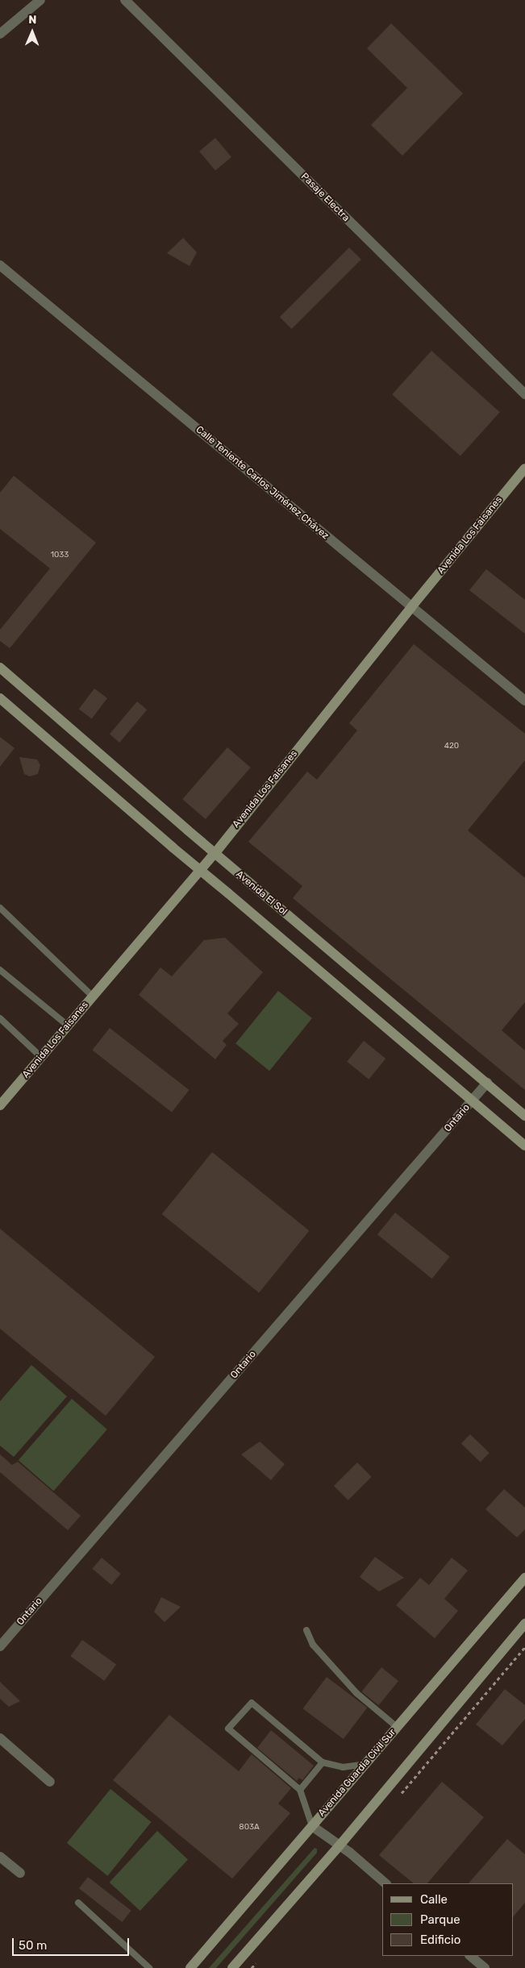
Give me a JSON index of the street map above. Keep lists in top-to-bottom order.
{
  "streets": {
    "main road": ["Avenida Los Faisanes", "Avenida El Sol", "Avenida Guardia Civil Sur"],
    "street": ["Pasaje Electra", "Calle Teniente Carlos Jiménez Chávez", "Ontario"]
  },
  "crossings": [
    ["Calle Teniente Carlos Jiménez Chávez", "Avenida Los Faisanes"],
    ["Avenida Los Faisanes", "Avenida El Sol"],
    ["Avenida El Sol", "Ontario"]
  ],
  "house_numbers": ["1033", "420", "803A"],
  "legend": ["Calle", "Parque", "Edificio"],
  "scale_bar": "50 m",
  "north": "top"
}
